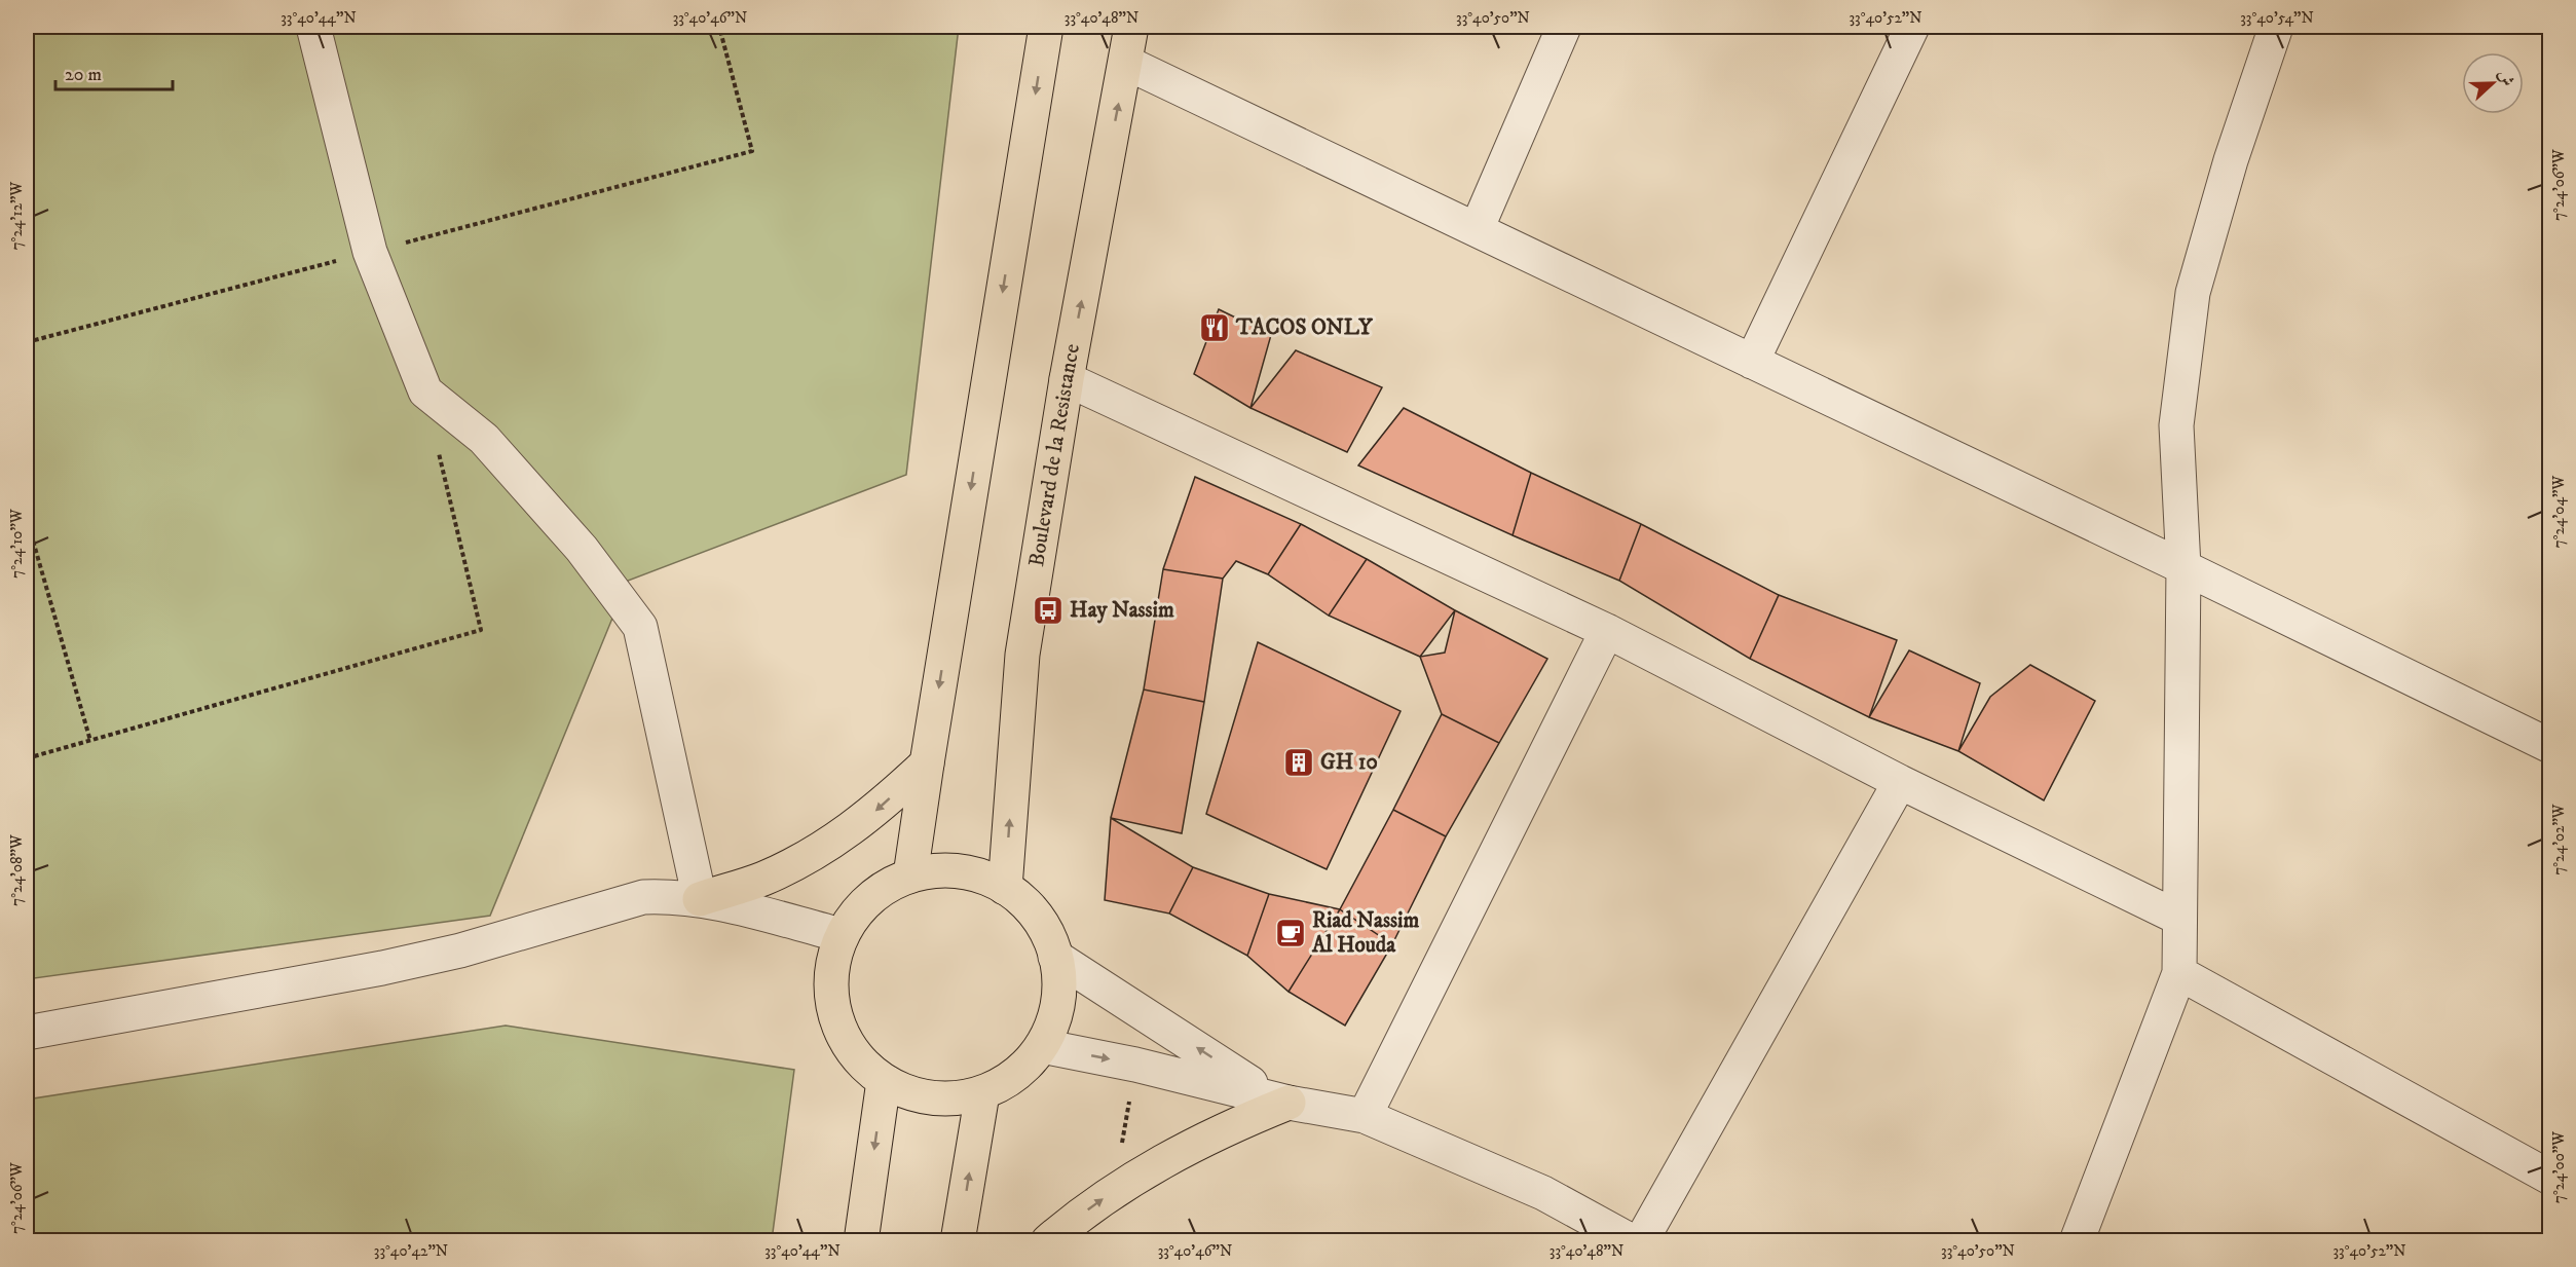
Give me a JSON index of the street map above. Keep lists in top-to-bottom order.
{
  "streets": {
    "main road": ["Boulevard de la Resistance"]
  },
  "places": {
    "restaurant": ["TACOS ONLY"],
    "bus stop": ["Hay Nassim"],
    "building": ["GH 10"],
    "cafe": ["Riad Nassim Al Houda"]
  },
  "scale_bar": "20 m",
  "north": "right",
  "coordinates": [
    "33°40'44\"N",
    "33°40'46\"N",
    "33°40'48\"N",
    "33°40'50\"N",
    "33°40'52\"N",
    "33°40'54\"N",
    "7°24'06\"W",
    "7°24'12\"W",
    "7°24'04\"W",
    "7°24'10\"W",
    "7°24'02\"W",
    "7°24'08\"W",
    "7°24'00\"W",
    "33°40'42\"N"
  ]
}
